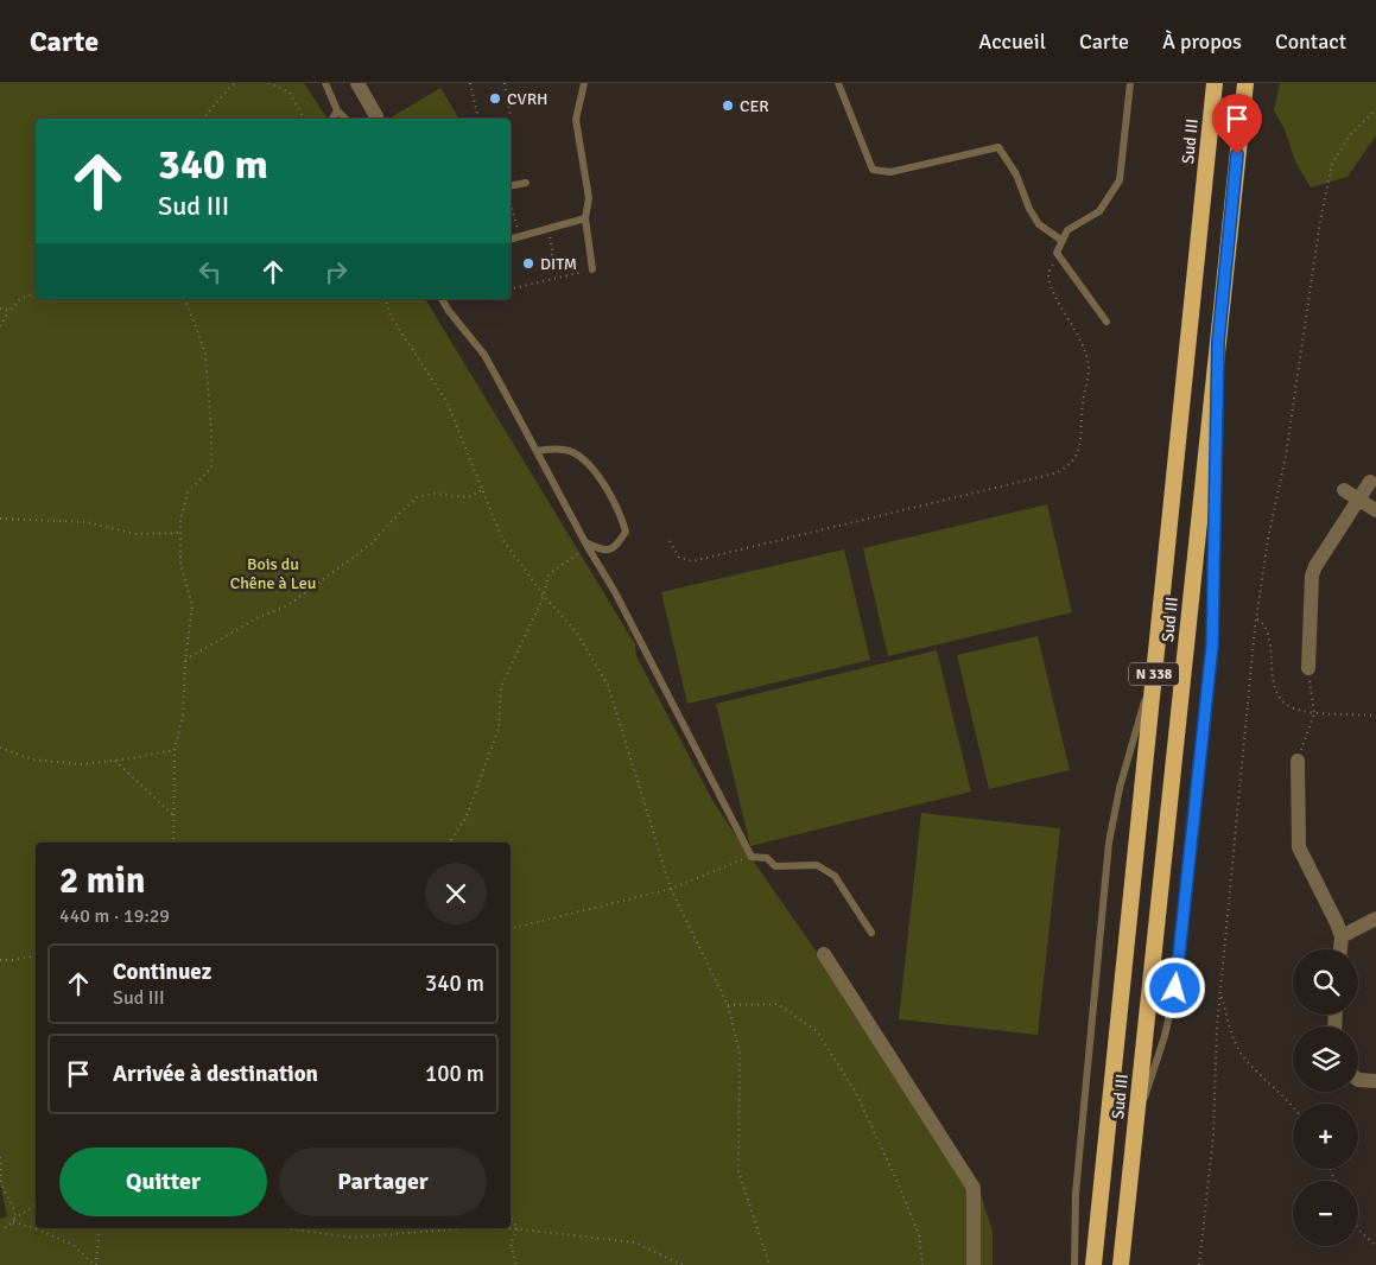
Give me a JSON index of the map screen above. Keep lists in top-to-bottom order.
{
  "streets": {
    "highway": ["Sud III", "N 338"]
  },
  "parks": ["Bois du Chêne à Leu"],
  "places": ["CVRH", "CER", "DITM"],
  "page": {
    "header": "Carte",
    "nav": [
      "Accueil",
      "Carte",
      "À propos",
      "Contact"
    ],
    "turn": ["340 m", "Sud III"],
    "heading": ["2 min", "440 m · 19:29"],
    "list": [
      {
        "name": "Continuez",
        "note": "Sud III",
        "value": "340 m"
      },
      {
        "name": "Arrivée à destination",
        "value": "100 m"
      }
    ],
    "map_buttons": ["+", "−"],
    "buttons": ["Quitter", "Partager"]
  }
}
